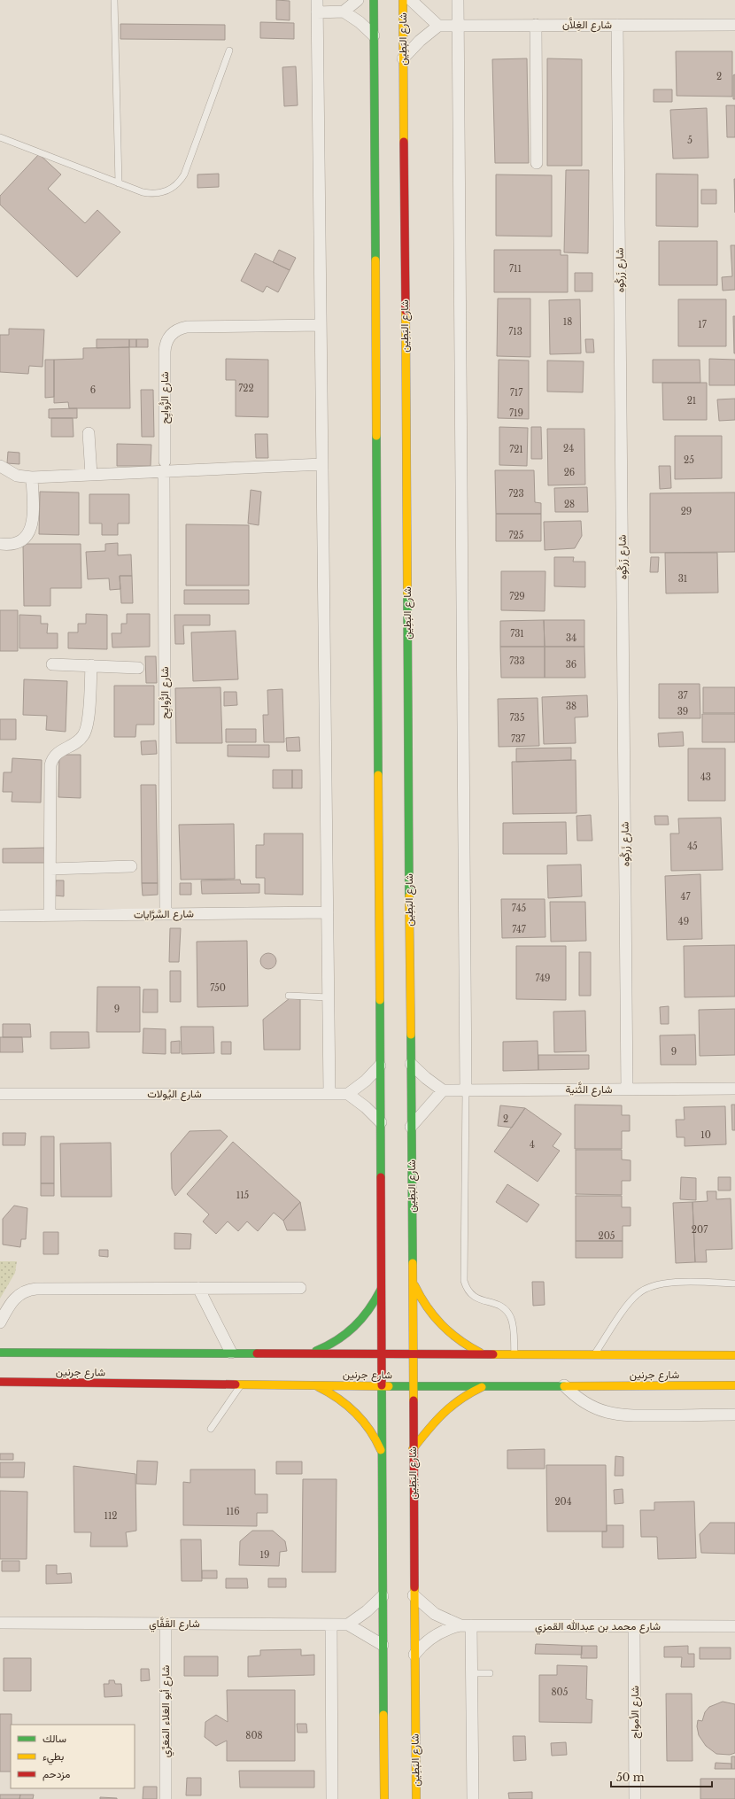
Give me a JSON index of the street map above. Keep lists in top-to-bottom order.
{
  "streets": {
    "main road": ["شارع البَطِين", "شارع جرنين"],
    "street": [
      "شارع الغِلاَّن",
      "شارع زَركُوه",
      "شارع الرُّوايِح",
      "شارع السَّرَّايات",
      "شارع الثَّنية",
      "شارع اليُولات",
      "شارع القَفَّاي",
      "شارع محمد بن عبدالله القمزي",
      "شارع أبو العَلاء المَعَرِّي",
      "شارع الأمواج"
    ]
  },
  "crossings": [
    ["شارع الغِلاَّن", "شارع زَركُوه"],
    ["شارع البَطِين", "شارع جرنين"],
    ["شارع البَطِين", "شارع محمد بن عبدالله القمزي"],
    ["شارع زَركُوه", "شارع الثَّنية"],
    ["شارع الرُّوايِح", "شارع السَّرَّايات"],
    ["شارع القَفَّاي", "شارع أبو العَلاء المَعَرِّي"],
    ["شارع محمد بن عبدالله القمزي", "شارع الأمواج"]
  ],
  "house_numbers": [
    "2",
    "5",
    "711",
    "18",
    "17",
    "713",
    "722",
    "6",
    "717",
    "21",
    "719",
    "24",
    "721",
    "25",
    "26",
    "723",
    "28",
    "29",
    "725",
    "31",
    "729",
    "731",
    "34",
    "733",
    "36",
    "37",
    "38",
    "39",
    "735",
    "737",
    "43",
    "45",
    "47",
    "745",
    "49",
    "747",
    "749",
    "750",
    "9",
    "9",
    "2",
    "10",
    "4",
    "115",
    "207",
    "205",
    "204",
    "116",
    "112",
    "19",
    "805",
    "808"
  ],
  "legend": ["سالك", "بطيء", "مزدحم"],
  "scale_bar": "50 m"
}
